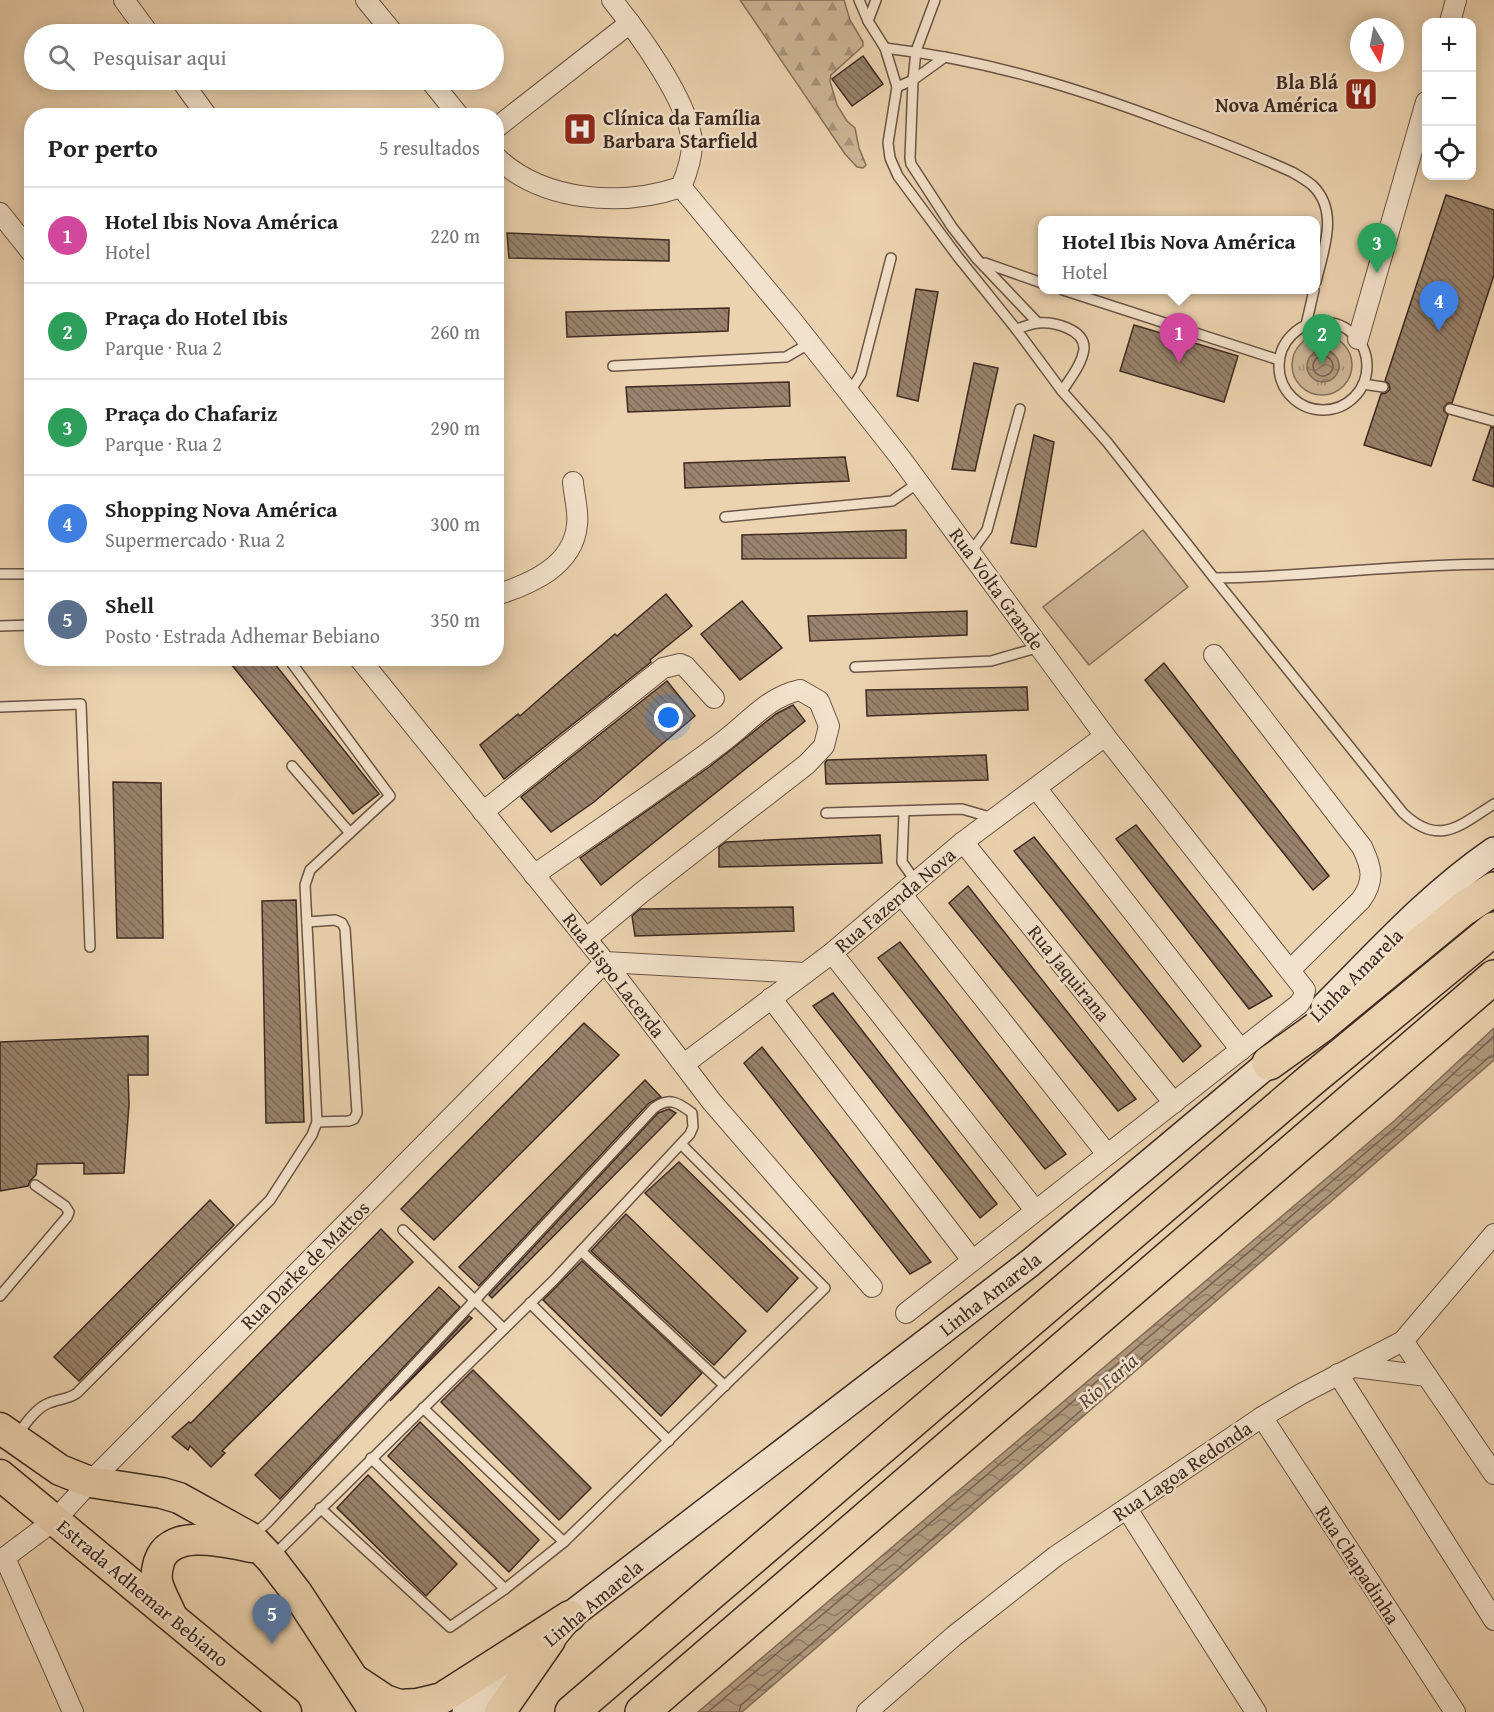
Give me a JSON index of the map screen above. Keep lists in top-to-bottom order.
{
  "streets": {
    "main road": ["Linha Amarela", "Estrada Adhemar Bebiano"],
    "street": [
      "Rua Volta Grande",
      "Rua Fazenda Nova",
      "Rua Jaquirana",
      "Rua Bispo Lacerda",
      "Rua Darke de Mattos",
      "Rua Lagoa Redonda",
      "Rua Chapadinha"
    ]
  },
  "crossings": [
    ["Rua Volta Grande", "Rua Fazenda Nova"],
    ["Rua Volta Grande", "Linha Amarela"],
    ["Rua Fazenda Nova", "Rua Jaquirana"],
    ["Rua Fazenda Nova", "Rua Bispo Lacerda"],
    ["Rua Bispo Lacerda", "Rua Darke de Mattos"],
    ["Rua Darke de Mattos", "Estrada Adhemar Bebiano"],
    ["Rua Lagoa Redonda", "Rua Chapadinha"]
  ],
  "water": ["Rio Faria"],
  "places": {
    "restaurant": ["Bla Blá Nova América"],
    "hospital": ["Clínica da Família Barbara Starfield"]
  },
  "north": "bottom",
  "page": {
    "map_buttons": ["+", "−"],
    "search": "Pesquisar aqui",
    "heading": ["Por perto", "5 resultados"],
    "list": [
      {
        "mark": "1",
        "name": "Hotel Ibis Nova América",
        "note": "Hotel",
        "value": "220 m"
      },
      {
        "mark": "2",
        "name": "Praça do Hotel Ibis",
        "note": "Parque · Rua 2",
        "value": "260 m"
      },
      {
        "mark": "3",
        "name": "Praça do Chafariz",
        "note": "Parque · Rua 2",
        "value": "290 m"
      },
      {
        "mark": "4",
        "name": "Shopping Nova América",
        "note": "Supermercado · Rua 2",
        "value": "300 m"
      },
      {
        "mark": "5",
        "name": "Shell",
        "note": "Posto · Estrada Adhemar Bebiano",
        "value": "350 m"
      }
    ],
    "popup": ["Hotel Ibis Nova América", "Hotel"],
    "pins": [
      "3",
      "4",
      "1",
      "2",
      "5"
    ]
  }
}
